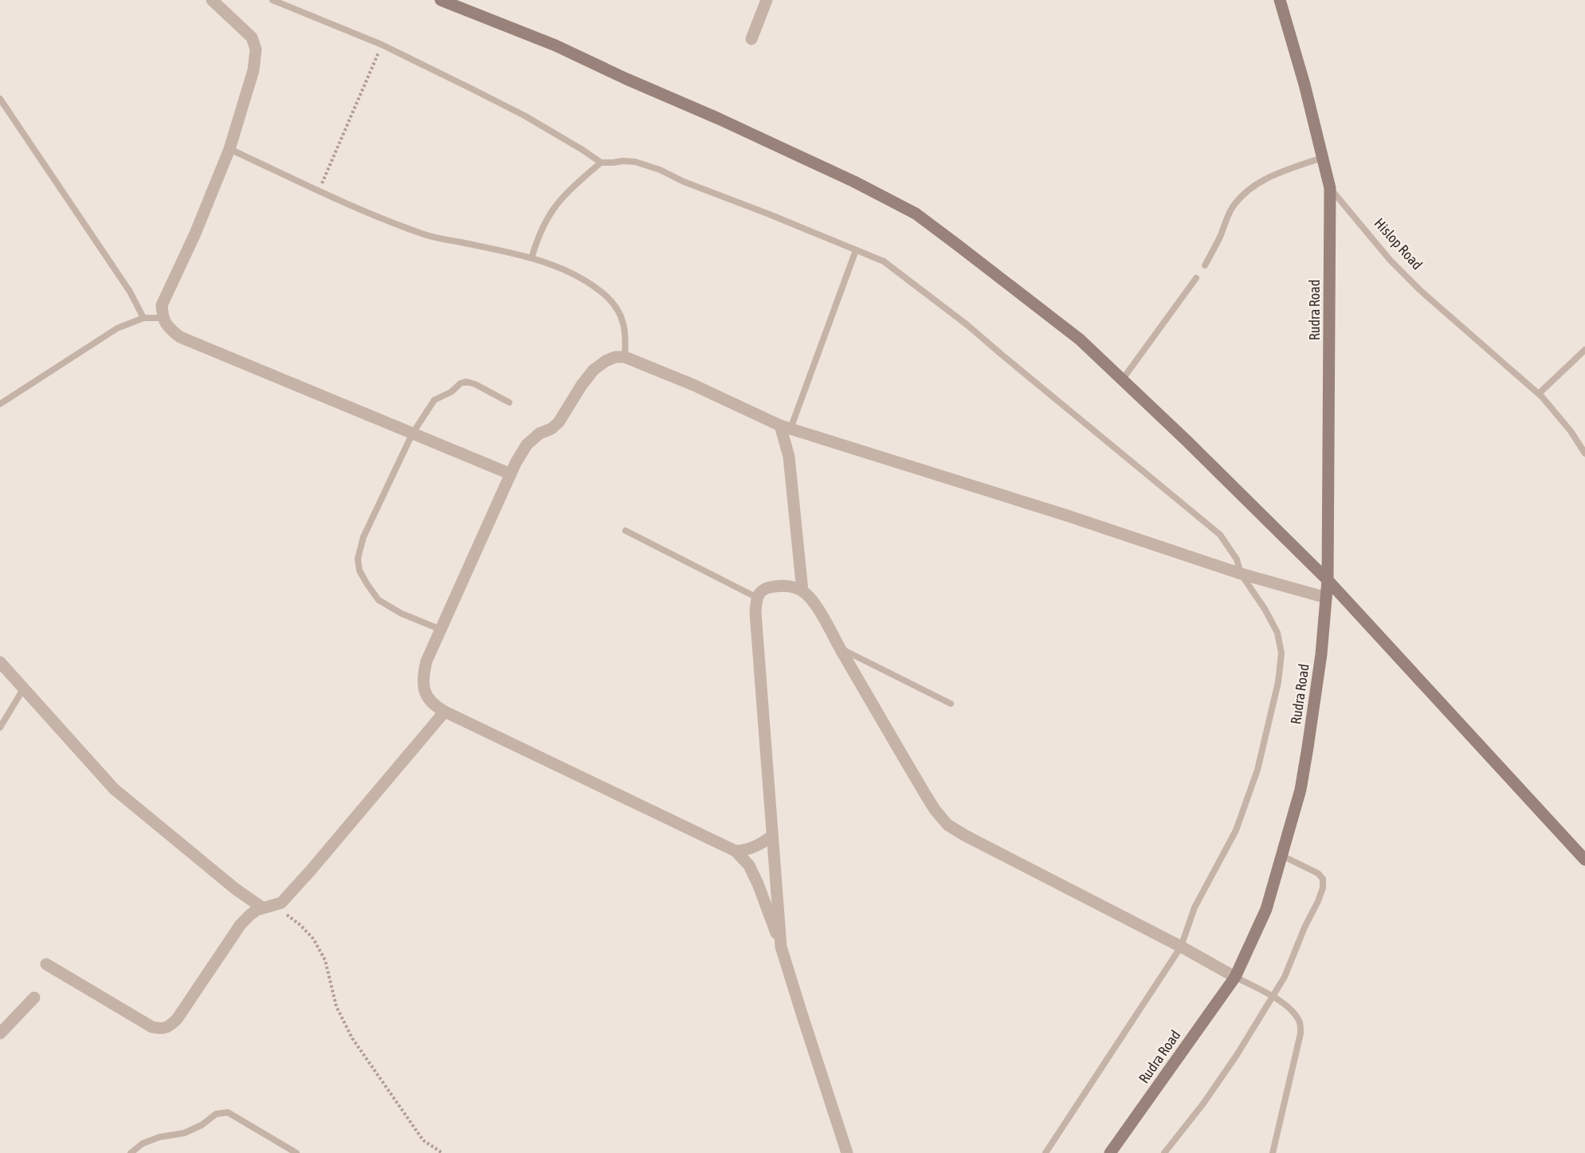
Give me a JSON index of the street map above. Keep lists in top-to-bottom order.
{
  "streets": {
    "street": ["Hislop Road", "Rudra Road"]
  },
  "crossings": [
    ["Hislop Road", "Rudra Road"]
  ]
}
